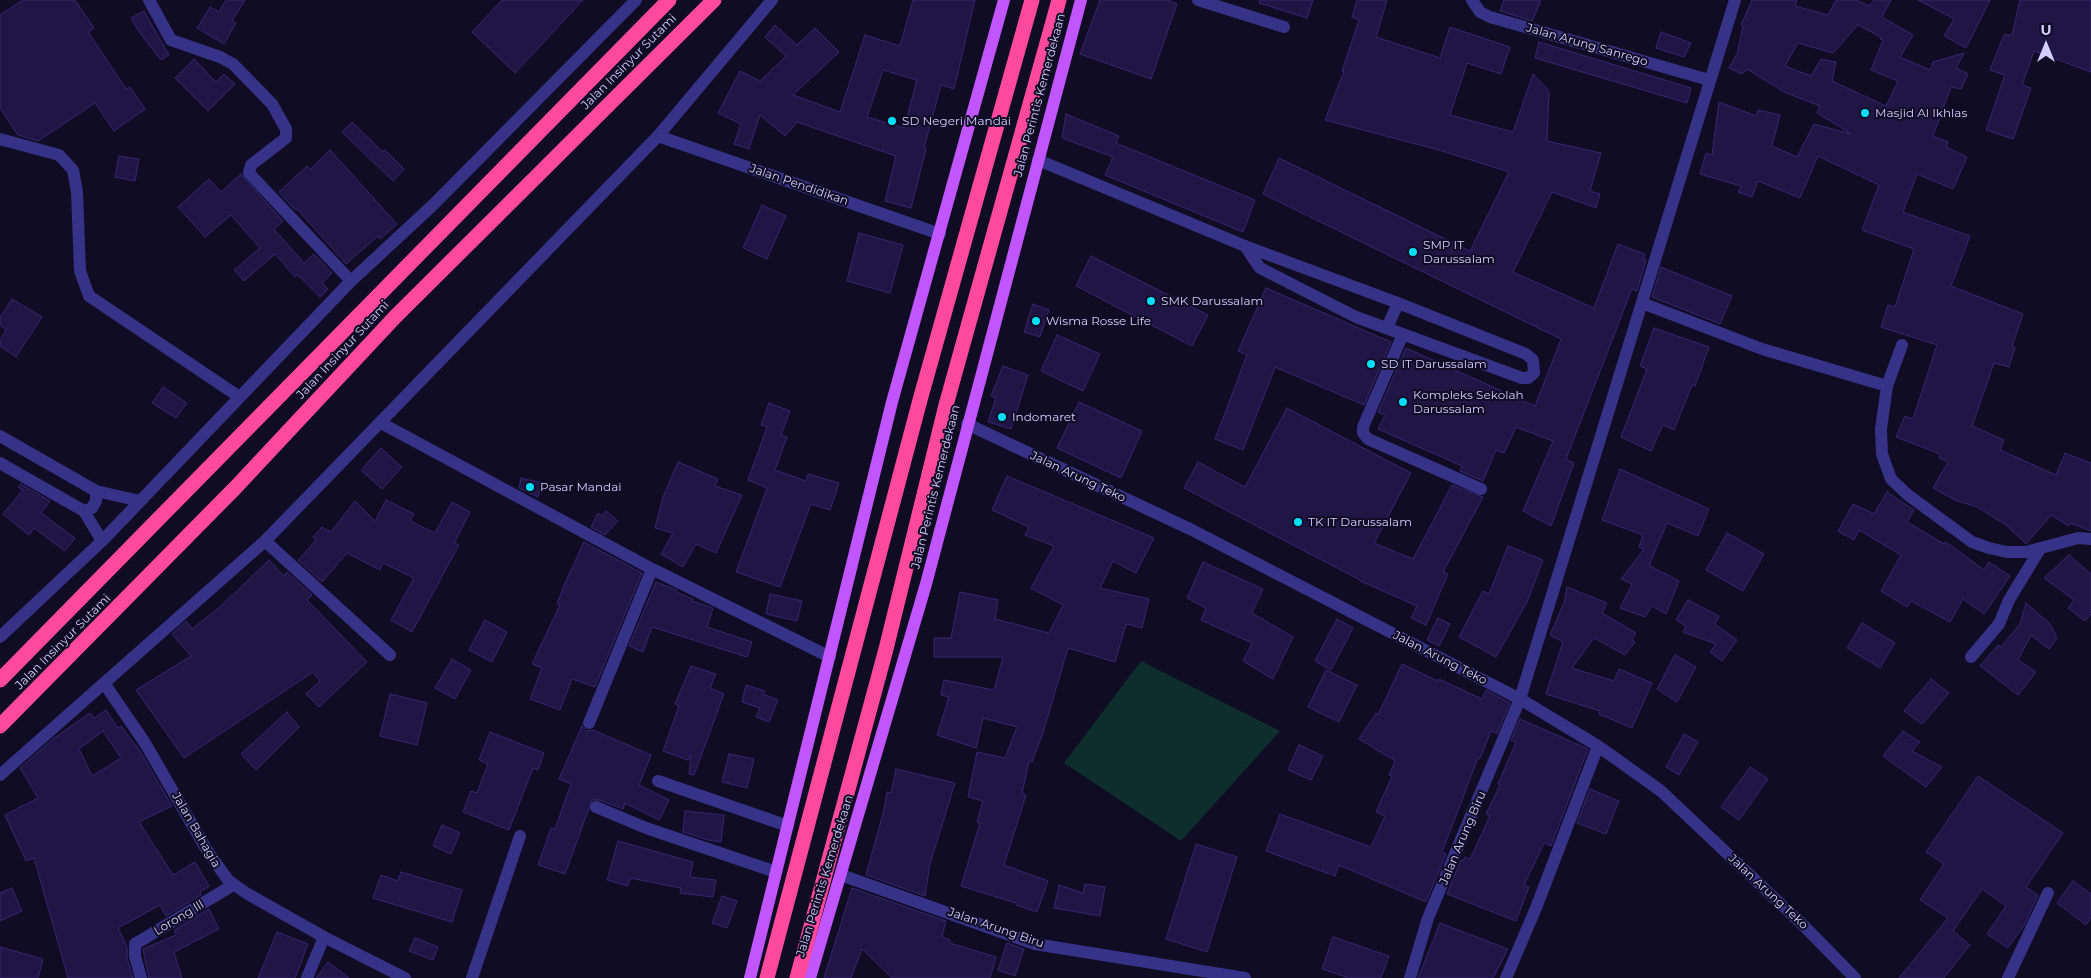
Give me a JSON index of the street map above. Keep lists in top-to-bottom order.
{
  "streets": {
    "highway": ["Jalan Insinyur Sutami", "Jalan Perintis Kemerdekaan"],
    "street": [
      "Jalan Arung Sanrego",
      "Jalan Pendidikan",
      "Jalan Arung Teko",
      "Jalan Bahagia",
      "Jalan Arung Biru",
      "Lorong lll"
    ]
  },
  "crossings": [
    ["Jalan Arung Sanrego", "Jalan Arung Biru"],
    ["Jalan Perintis Kemerdekaan", "Jalan Arung Teko"],
    ["Jalan Perintis Kemerdekaan", "Jalan Arung Biru"],
    ["Jalan Arung Teko", "Jalan Arung Biru"],
    ["Jalan Bahagia", "Lorong lll"]
  ],
  "places": [
    "Masjid Al Ikhlas",
    "SD Negeri Mandai",
    "SMP IT Darussalam",
    "SMK Darussalam",
    "Wisma Rosse Life",
    "SD IT Darussalam",
    "Kompleks Sekolah Darussalam",
    "Indomaret",
    "Pasar Mandai",
    "TK IT Darussalam"
  ],
  "north": "top"
}
